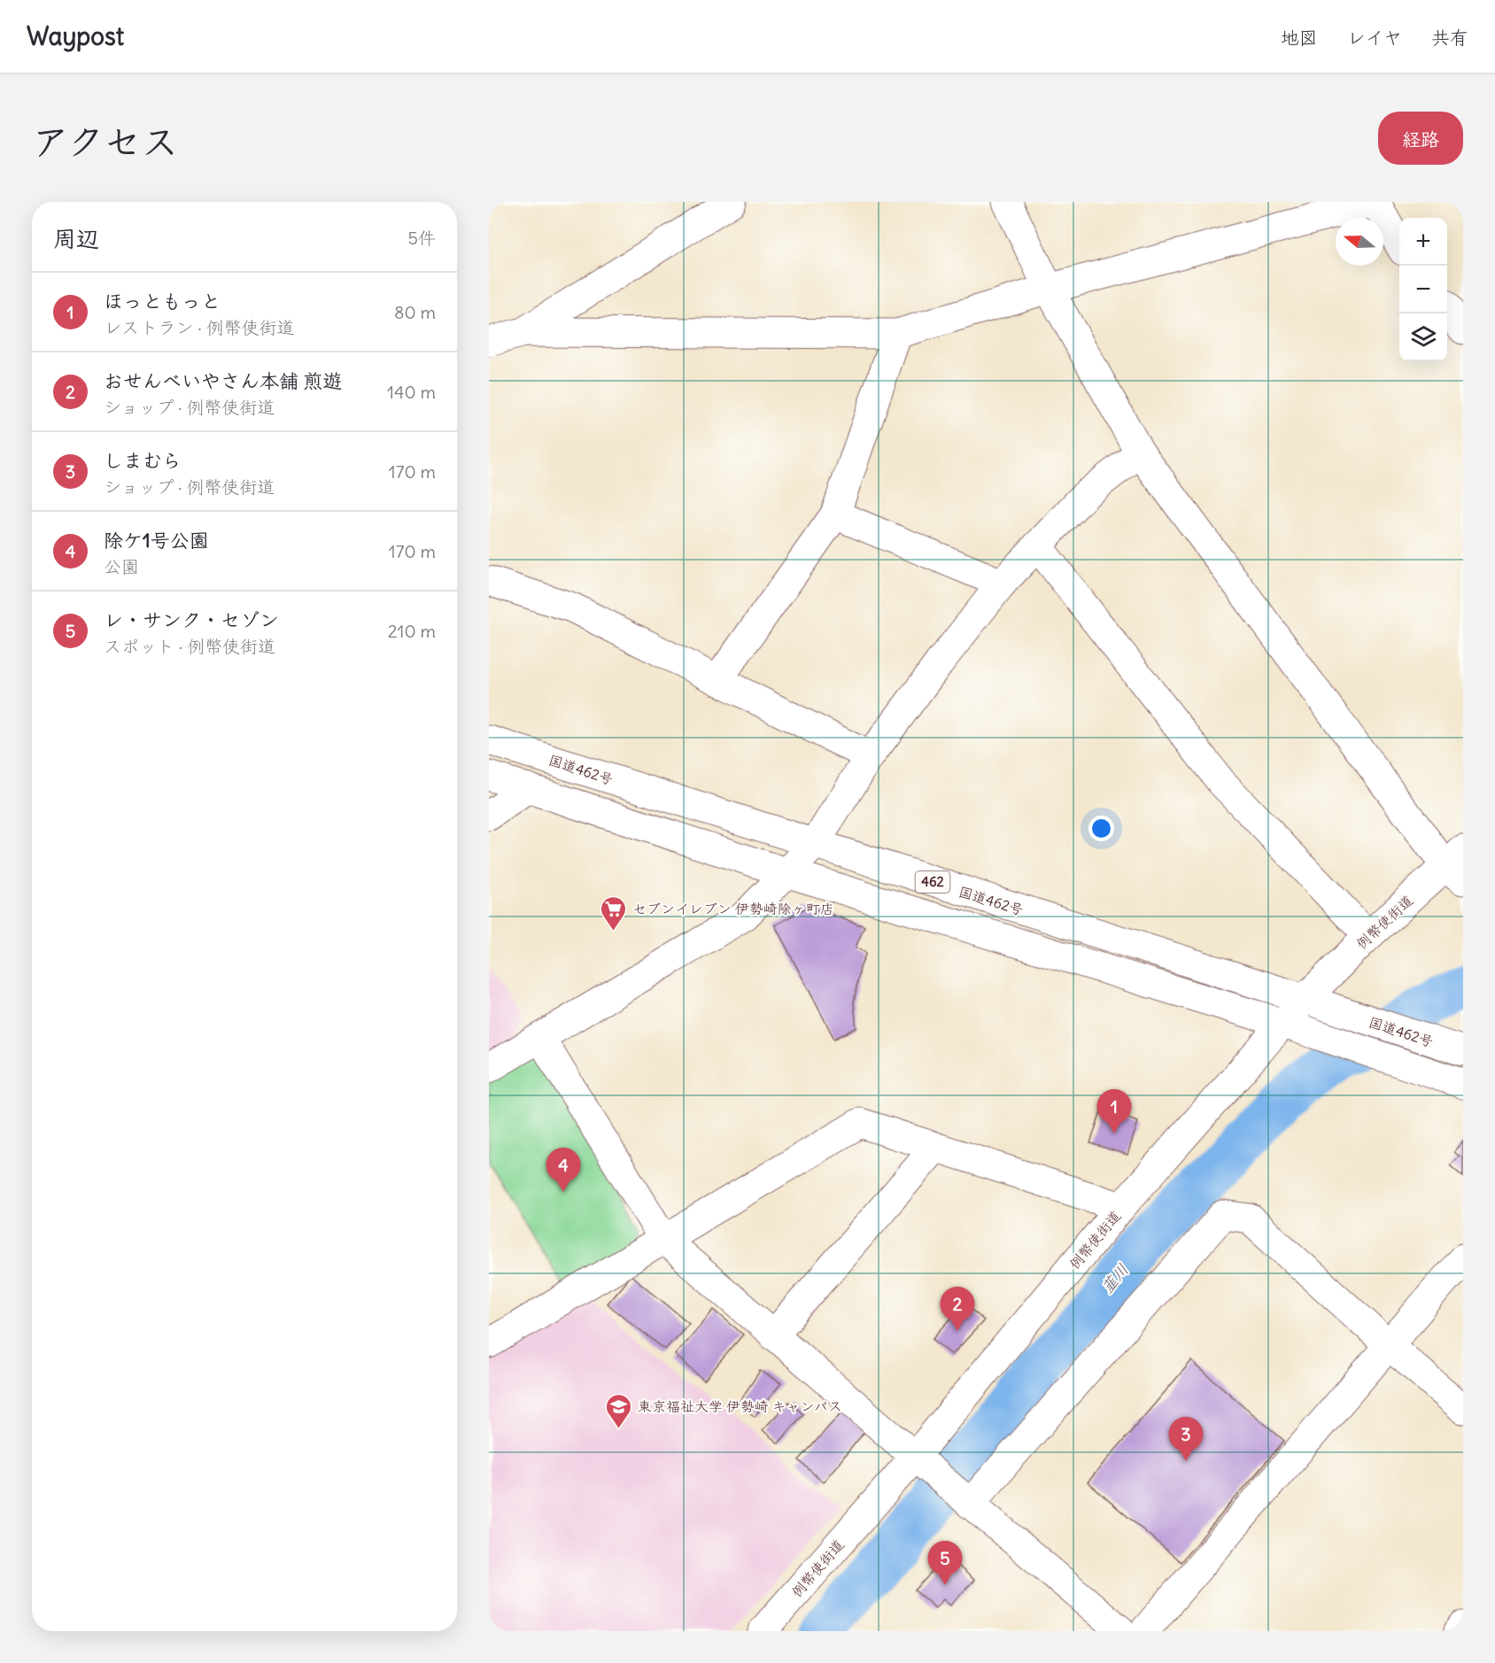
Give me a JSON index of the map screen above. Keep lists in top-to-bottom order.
{
  "streets": {
    "main road": ["国道462号", "462", "例幣使街道"]
  },
  "crossings": [
    ["国道462号", "例幣使街道"]
  ],
  "water": ["韮川"],
  "places": {
    "supermarket": ["セブンイレブン 伊勢崎除ヶ町店"],
    "school or university": ["東京福祉大学 伊勢崎 キャンパス"]
  },
  "north": "left",
  "page": {
    "header": "Waypost",
    "nav": ["地図", "レイヤ", "共有"],
    "title": "アクセス",
    "buttons": "経路",
    "heading": ["周辺", "5件"],
    "map_buttons": ["+", "−"],
    "list": [
      {
        "mark": "1",
        "name": "ほっともっと",
        "note": "レストラン · 例幣使街道",
        "value": "80 m"
      },
      {
        "mark": "2",
        "name": "おせんベいやさん本舗 煎遊",
        "note": "ショップ · 例幣使街道",
        "value": "140 m"
      },
      {
        "mark": "3",
        "name": "しまむら",
        "note": "ショップ · 例幣使街道",
        "value": "170 m"
      },
      {
        "mark": "4",
        "name": "除ケ1号公園",
        "note": "公園",
        "value": "170 m"
      },
      {
        "mark": "5",
        "name": "レ・サンク・セゾン",
        "note": "スポット · 例幣使街道",
        "value": "210 m"
      }
    ],
    "pins": [
      "1",
      "4",
      "2",
      "3",
      "5"
    ]
  }
}
